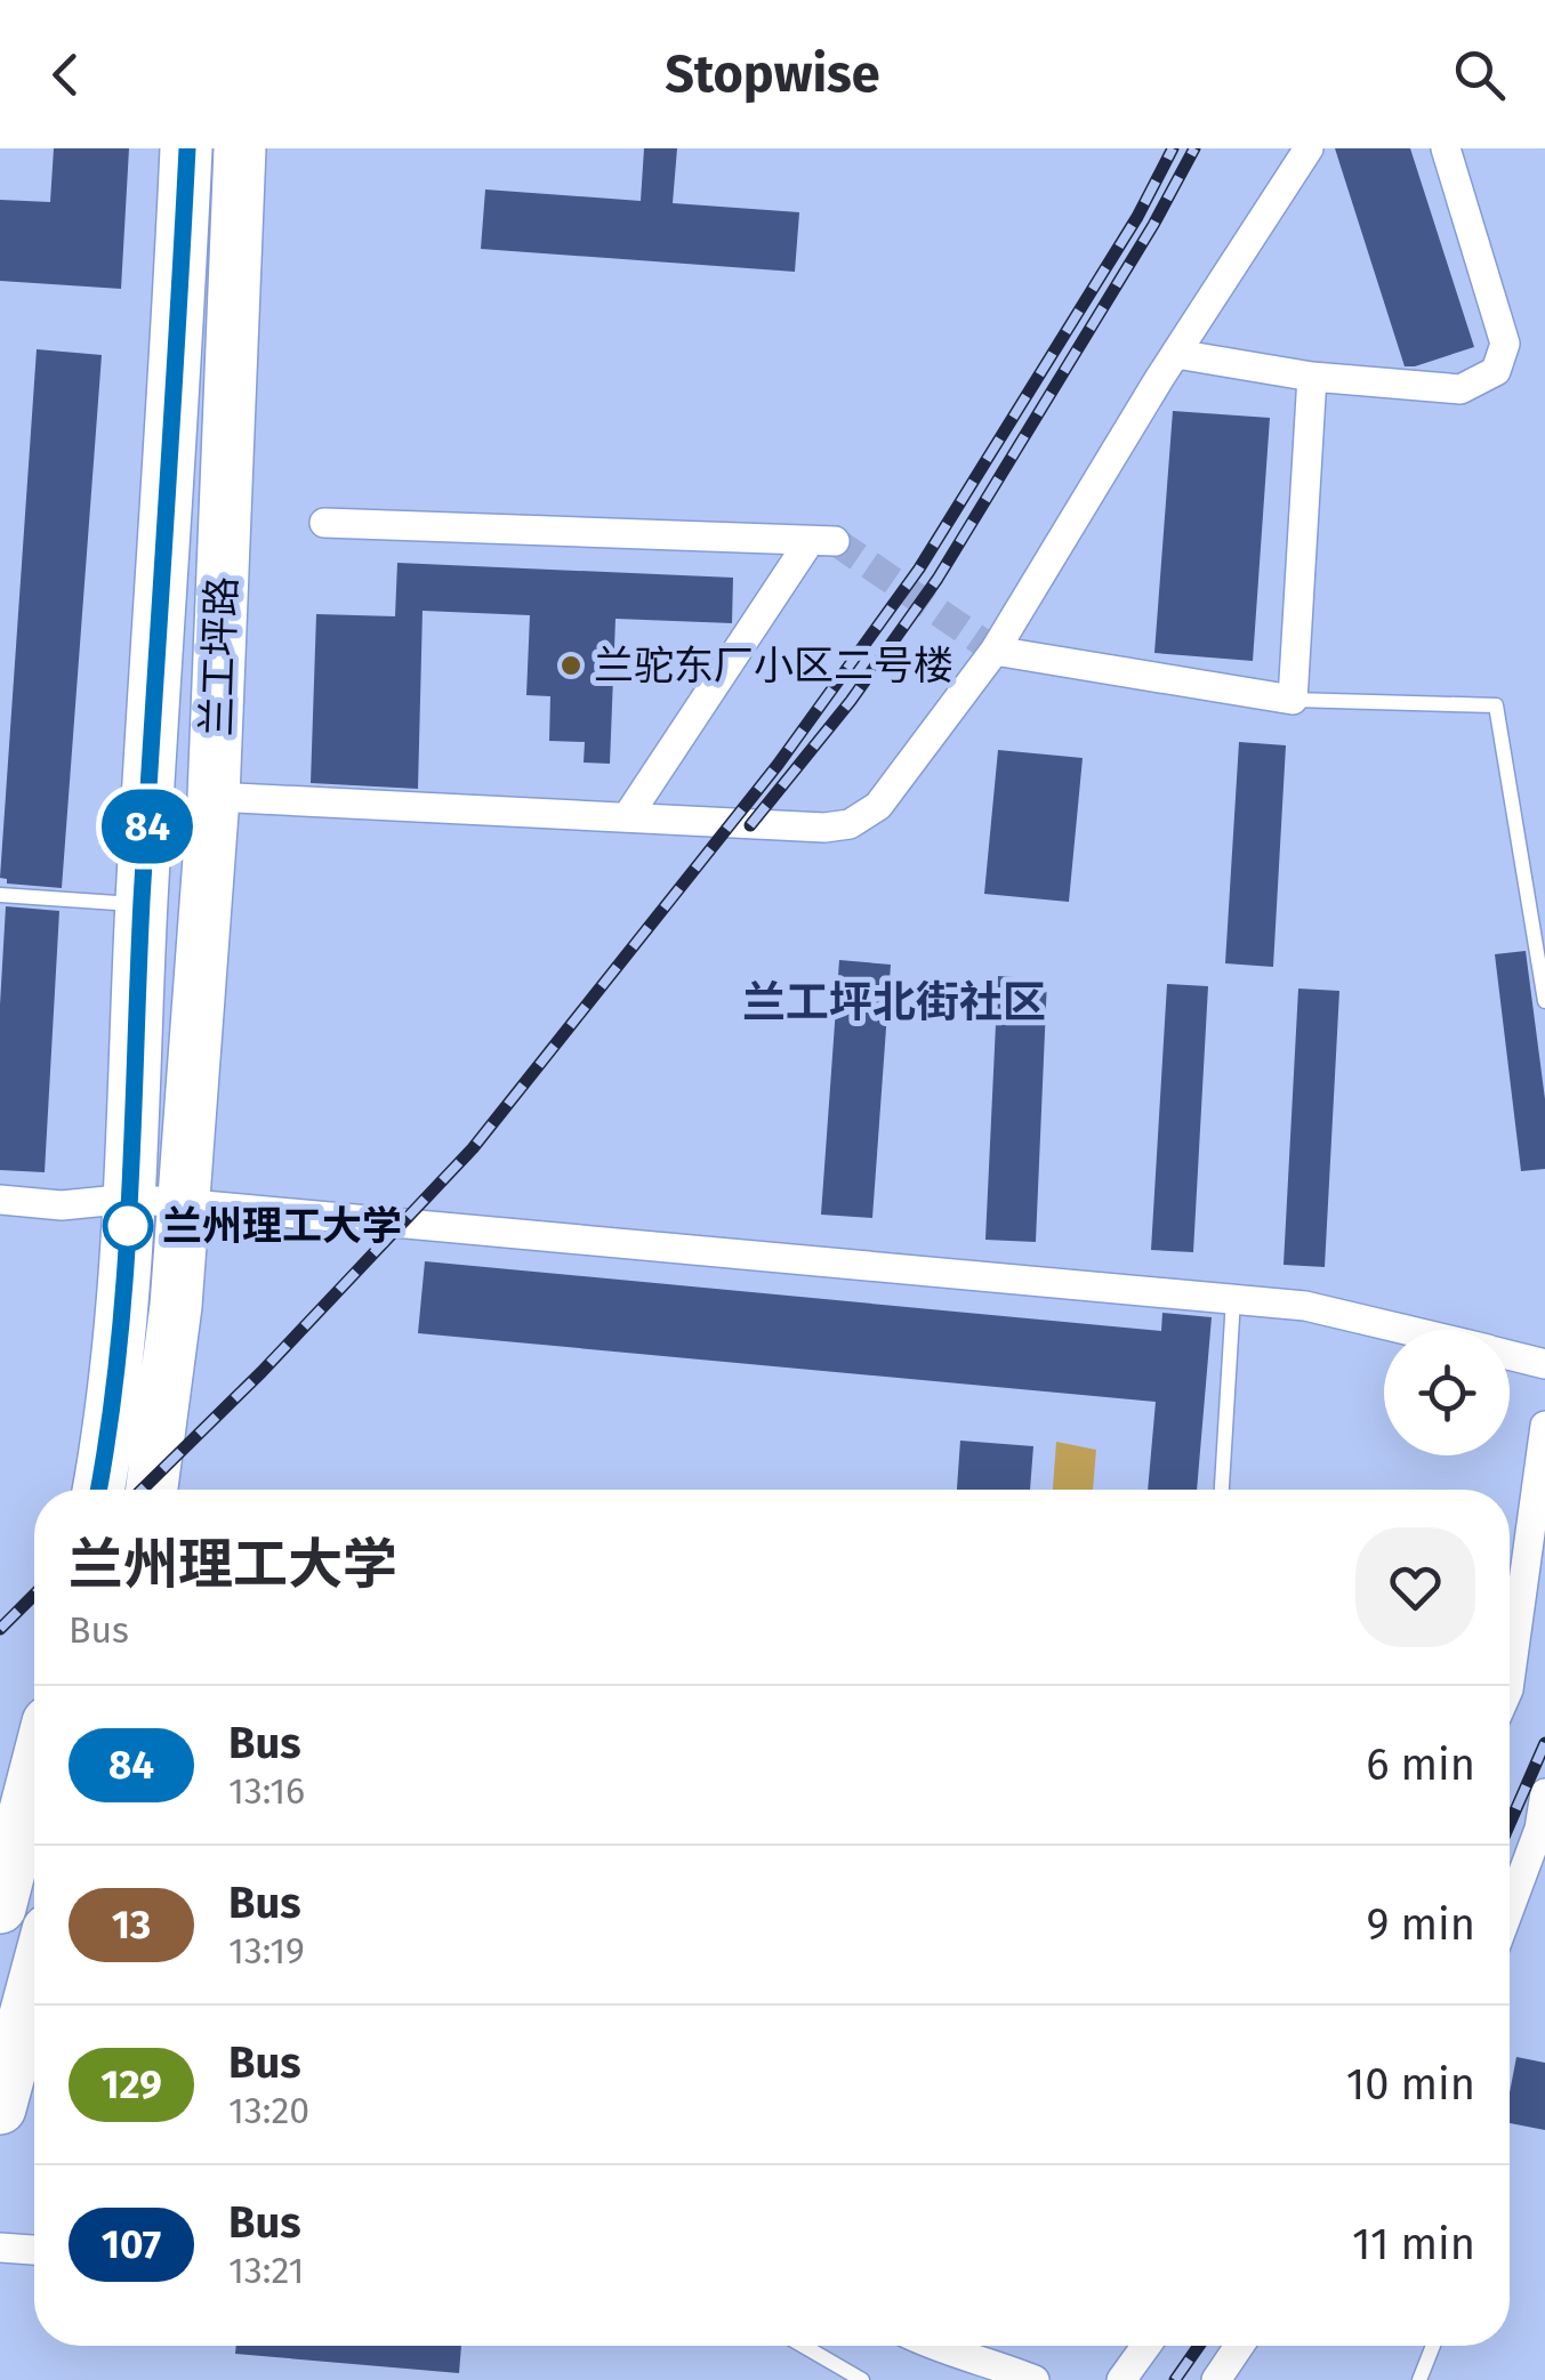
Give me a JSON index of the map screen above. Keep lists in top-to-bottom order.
{
  "streets": {
    "highway": ["兰工坪路"]
  },
  "districts": ["兰工坪北街社区"],
  "places": ["兰驼东厂小区二号楼", "兰州理工大学"],
  "lines": ["bus line 84"],
  "page": {
    "header": "Stopwise",
    "on_map": "84",
    "heading": ["兰州理工大学", "Bus"],
    "list": [
      {
        "mark": "84",
        "name": "Bus",
        "note": "13:16",
        "value": "6 min"
      },
      {
        "mark": "13",
        "name": "Bus",
        "note": "13:19",
        "value": "9 min"
      },
      {
        "mark": "129",
        "name": "Bus",
        "note": "13:20",
        "value": "10 min"
      },
      {
        "mark": "107",
        "name": "Bus",
        "note": "13:21",
        "value": "11 min"
      }
    ]
  }
}
